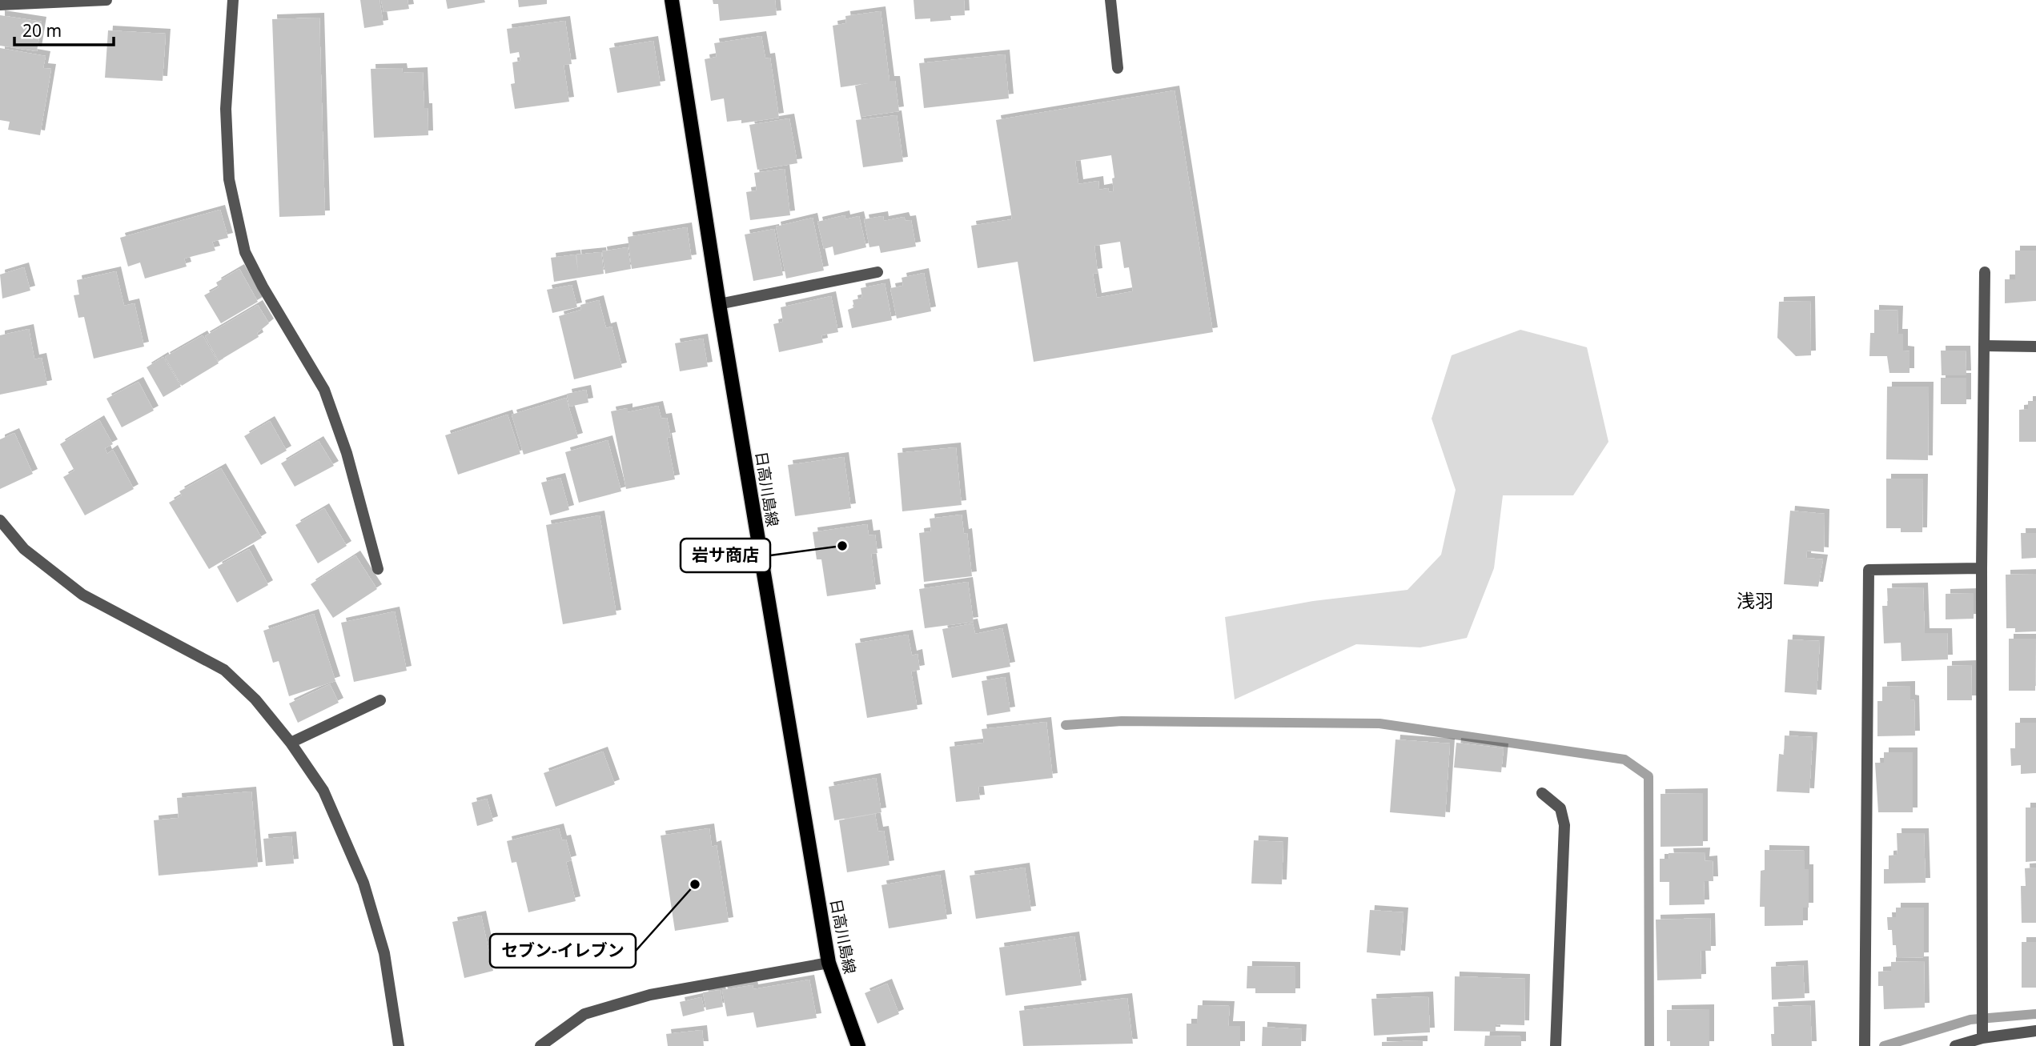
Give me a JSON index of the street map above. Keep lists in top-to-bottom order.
{
  "streets": {
    "main road": ["日高川島線"]
  },
  "districts": ["浅羽"],
  "places": ["岩サ商店", "セブン-イレブン"],
  "scale_bar": "20 m"
}
